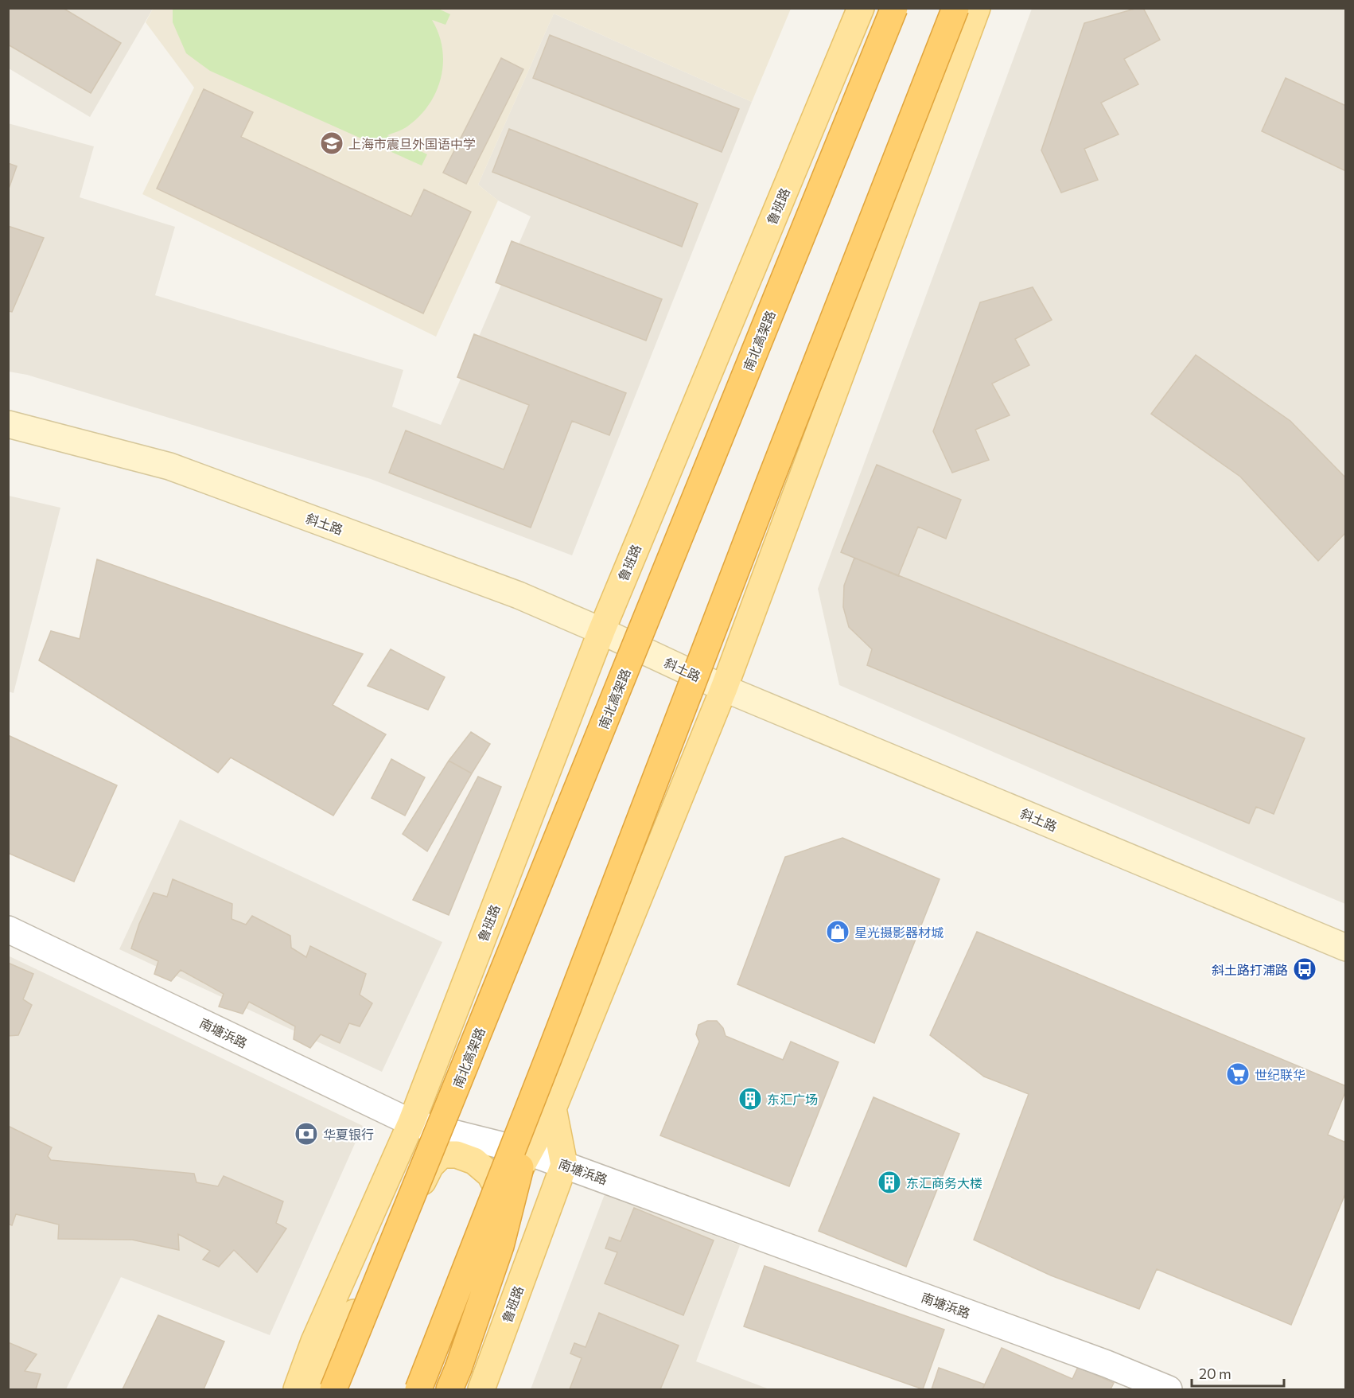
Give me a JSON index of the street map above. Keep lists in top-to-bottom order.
{
  "streets": {
    "highway": ["南北高架路"],
    "main road": ["鲁班路", "斜土路"],
    "street": ["南塘浜路"]
  },
  "crossings": [
    ["鲁班路", "斜土路"],
    ["鲁班路", "南塘浜路"]
  ],
  "places": {
    "school or university": ["上海市震旦外国语中学"],
    "shop": ["星光摄影器材城"],
    "bus stop": ["斜土路打浦路"],
    "supermarket": ["世纪联华"],
    "building": ["东汇广场", "东汇商务大楼"],
    "bank": ["华夏银行"]
  },
  "scale_bar": "20 m"
}
